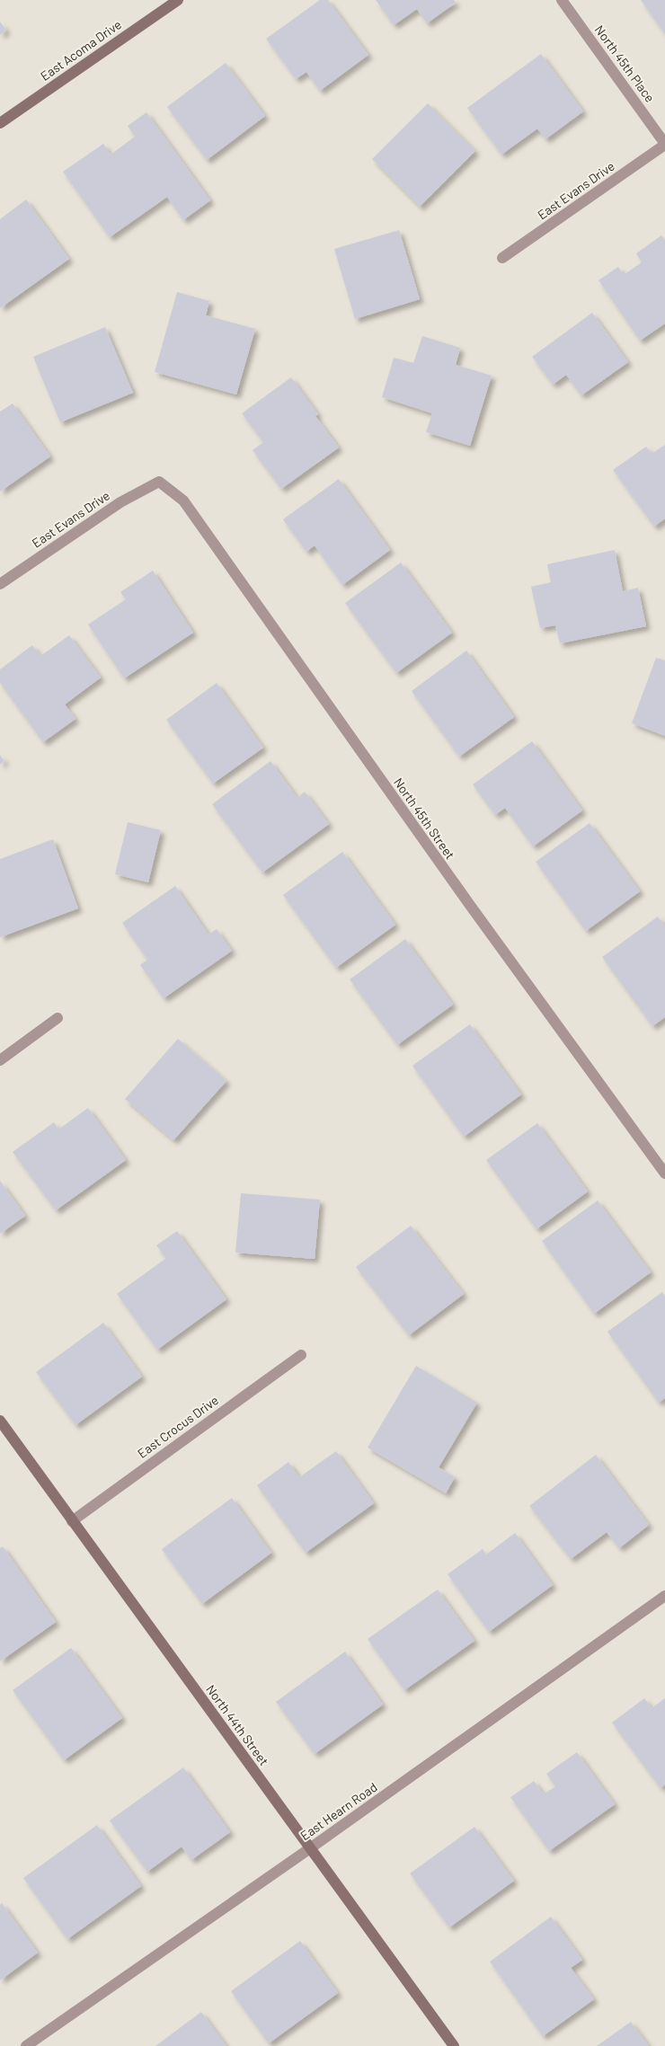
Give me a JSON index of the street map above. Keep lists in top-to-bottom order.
{
  "streets": {
    "street": [
      "East Acoma Drive",
      "North 45th Place",
      "East Evans Drive",
      "North 45th Street",
      "East Crocus Drive",
      "North 44th Street",
      "East Hearn Road"
    ]
  },
  "crossings": [
    ["North 45th Place", "East Evans Drive"],
    ["East Evans Drive", "North 45th Street"],
    ["East Crocus Drive", "North 44th Street"],
    ["North 44th Street", "East Hearn Road"]
  ]
}
